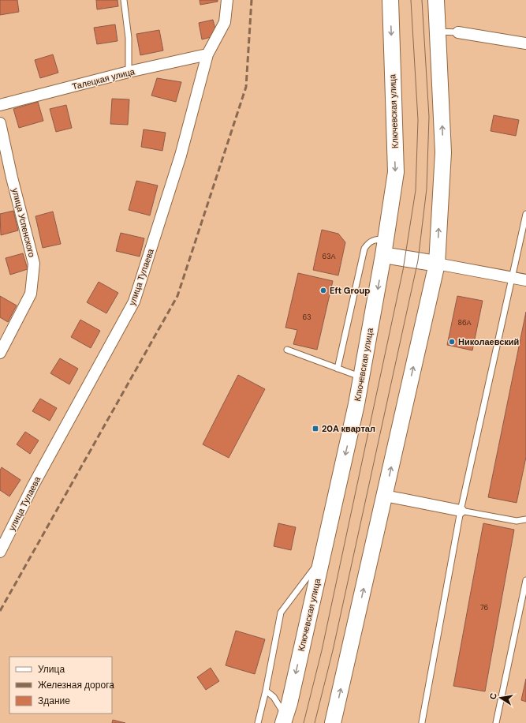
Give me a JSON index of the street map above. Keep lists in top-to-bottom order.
{
  "streets": {
    "main road": ["Ключевская улица"],
    "street": ["Талецкая улица", "улица Успенского", "улица Тулаева"]
  },
  "crossings": [
    ["Талецкая улица", "улица Тулаева"]
  ],
  "places": {
    "other": ["Eft Group", "Николаевский"],
    "transit": ["20А квартал"]
  },
  "house_numbers": [
    "63А",
    "63",
    "86А",
    "76"
  ],
  "legend": ["Улица", "Железная дорога", "Здание"],
  "north": "left"
}
